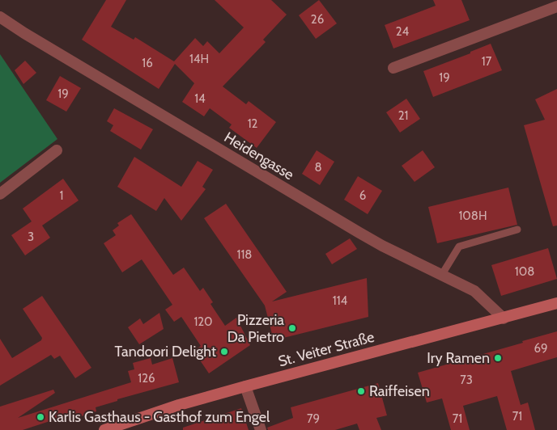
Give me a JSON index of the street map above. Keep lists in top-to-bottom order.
{
  "streets": {
    "main road": ["St. Veiter Straße"],
    "street": ["Heidengasse"]
  },
  "crossings": [
    ["Heidengasse", "St. Veiter Straße"]
  ],
  "places": [
    "Pizzeria Da Pietro",
    "Tandoori Delight",
    "Iry Ramen",
    "Raiffeisen",
    "Karlis Gasthaus - Gasthof zum Engel"
  ],
  "house_numbers": [
    "26",
    "24",
    "14H",
    "17",
    "16",
    "19",
    "19",
    "14",
    "21",
    "12",
    "8",
    "1",
    "6",
    "108H",
    "3",
    "118",
    "108",
    "114",
    "120",
    "69",
    "126",
    "73",
    "71",
    "79",
    "71"
  ]
}
